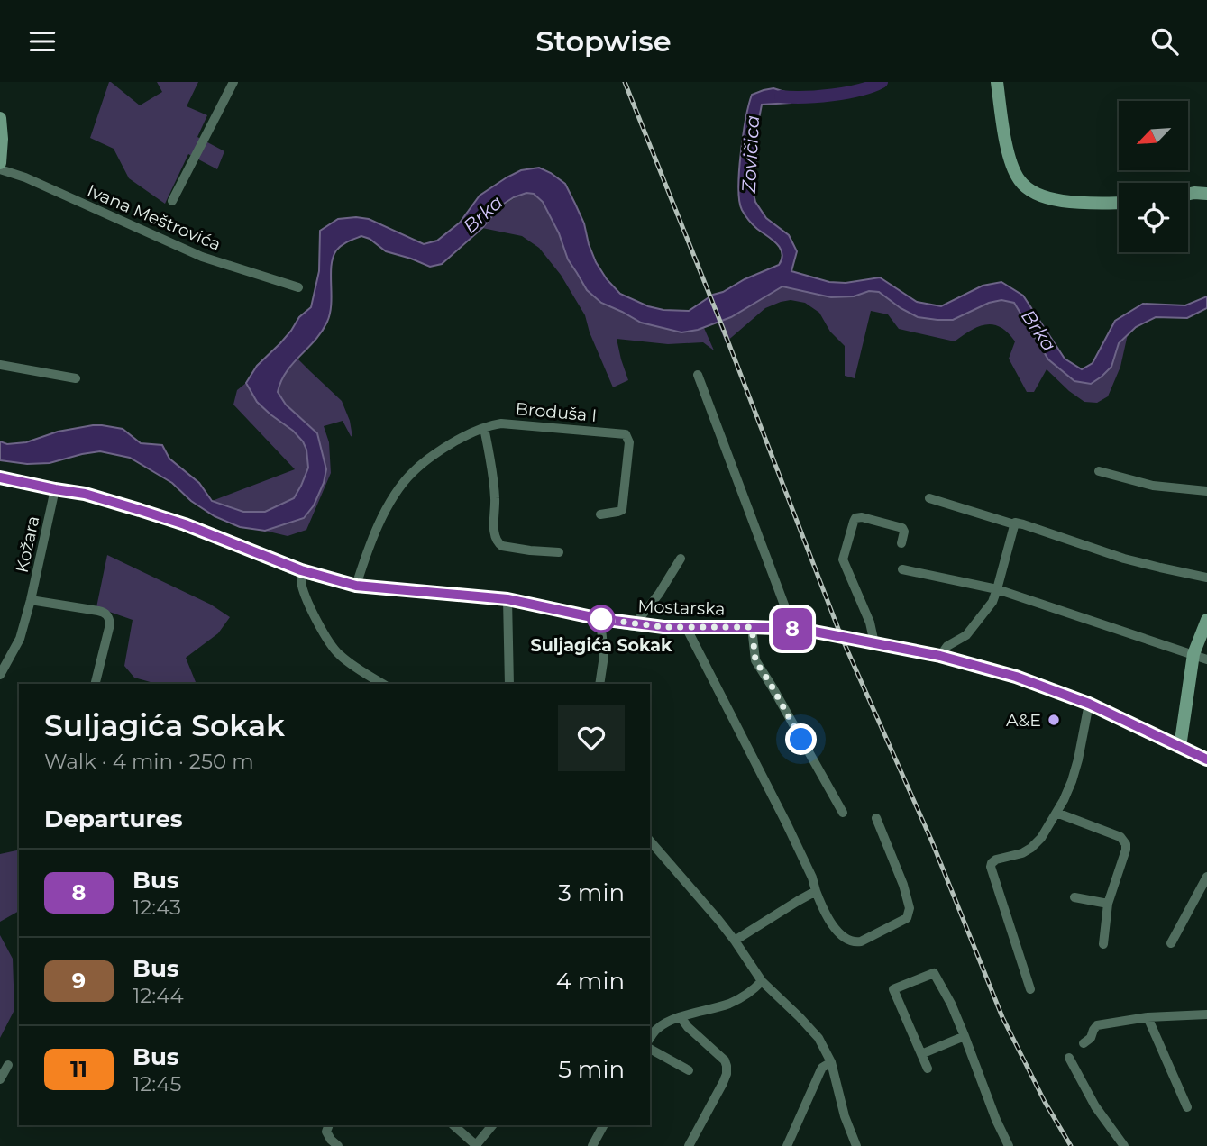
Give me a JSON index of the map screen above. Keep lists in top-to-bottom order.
{
  "streets": {
    "main road": ["Mostarska"],
    "street": ["Ivana Meštrovića", "Broduša I", "Kožara"]
  },
  "crossings": [
    ["Broduša I", "Mostarska"],
    ["Kožara", "Mostarska"]
  ],
  "water": ["Zovičica", "Brka"],
  "places": ["Suljagića Sokak", "A&E"],
  "lines": ["bus line 8"],
  "north": "bottom left",
  "page": {
    "header": "Stopwise",
    "on_map": "8",
    "heading": [
      ["Suljagića Sokak", "Walk · 4 min · 250 m"],
      "Departures"
    ],
    "list": [
      {
        "mark": "8",
        "name": "Bus",
        "note": "12:43",
        "value": "3 min"
      },
      {
        "mark": "9",
        "name": "Bus",
        "note": "12:44",
        "value": "4 min"
      },
      {
        "mark": "11",
        "name": "Bus",
        "note": "12:45",
        "value": "5 min"
      }
    ]
  }
}
